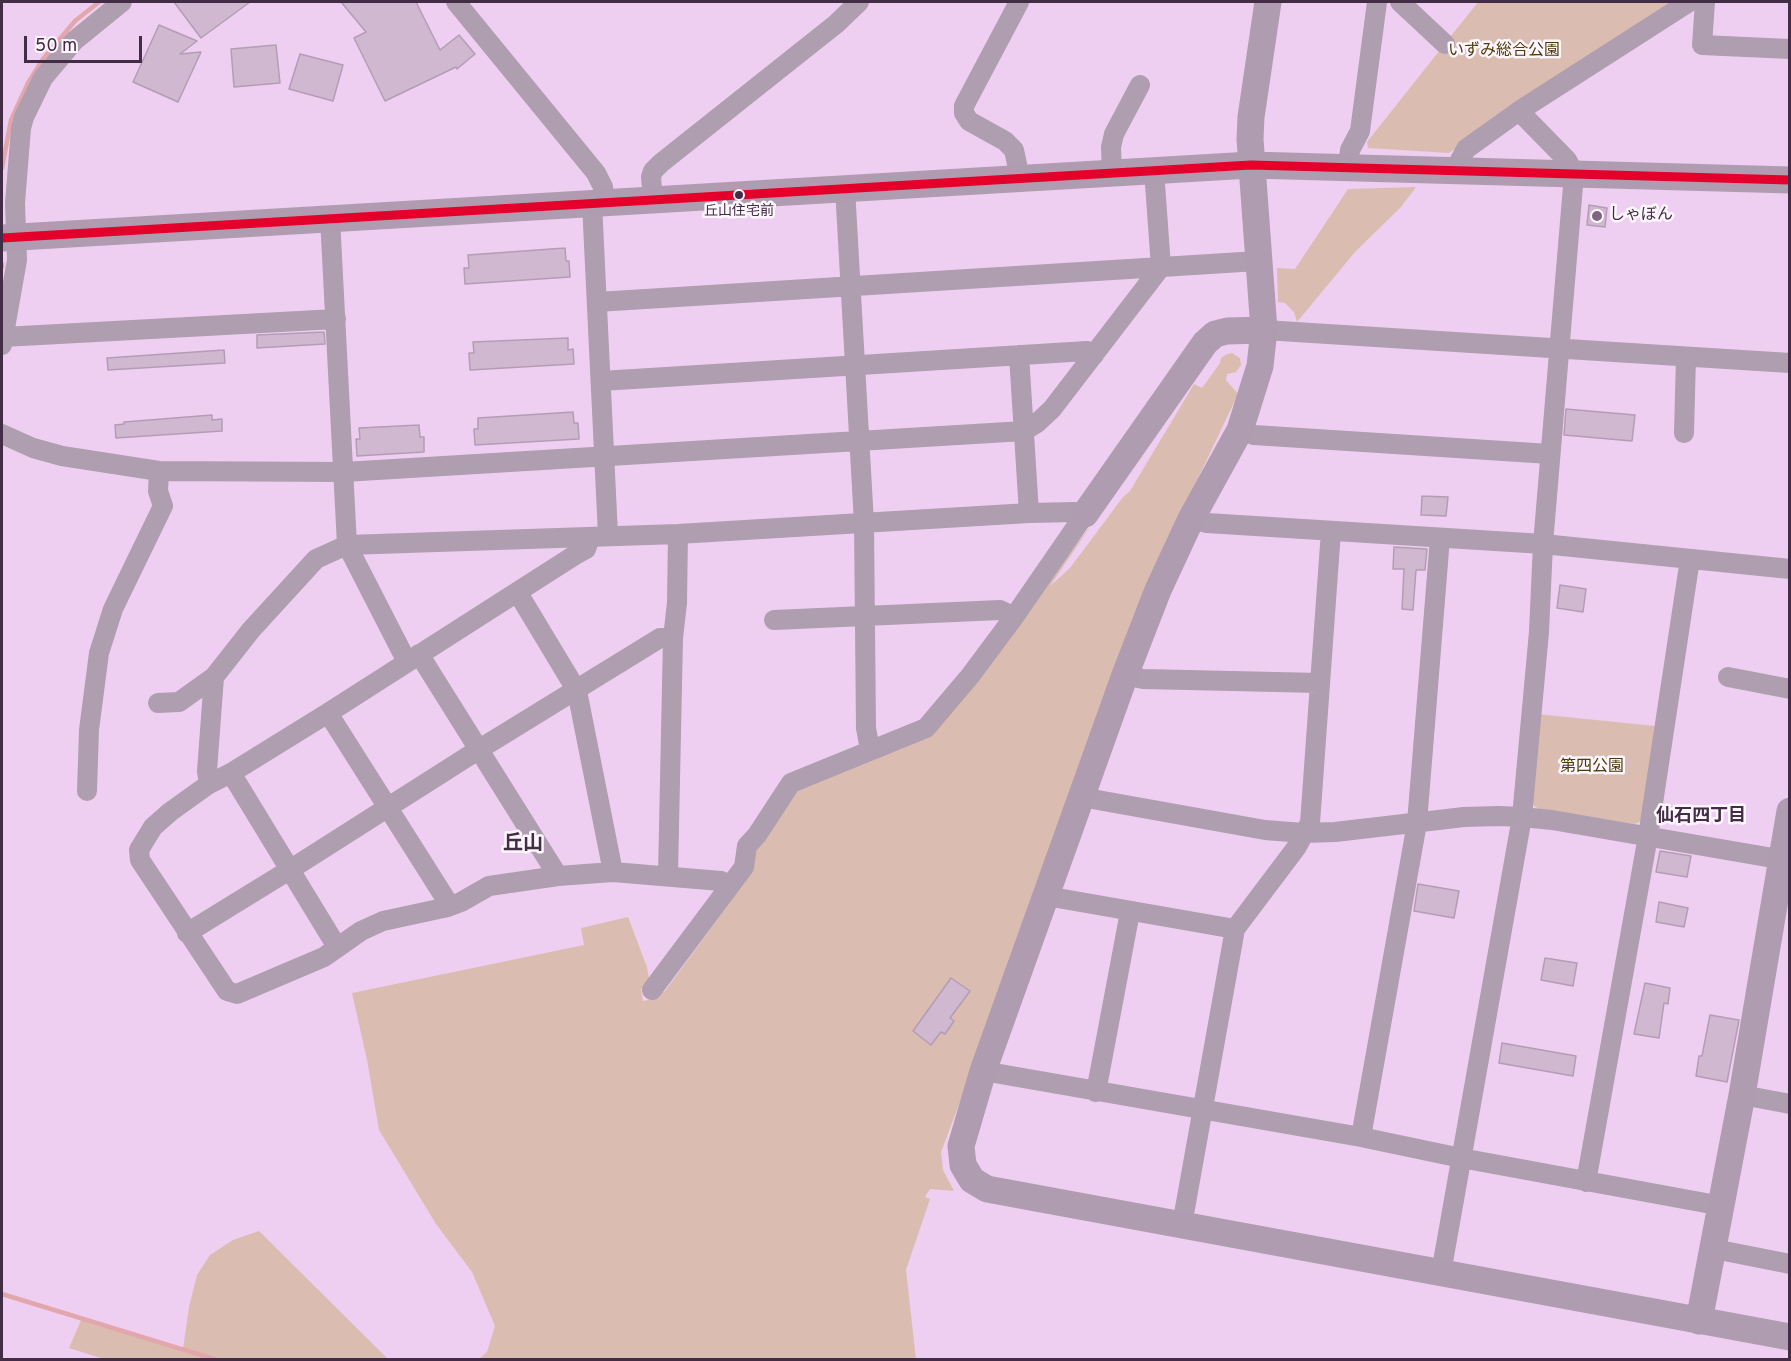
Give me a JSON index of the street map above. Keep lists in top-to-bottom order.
{
  "districts": ["仙石四丁目", "丘山"],
  "parks": ["いずみ総合公園", "第四公園"],
  "places": ["丘山住宅前", "しゃぼん"],
  "scale_bar": "50 m"
}
